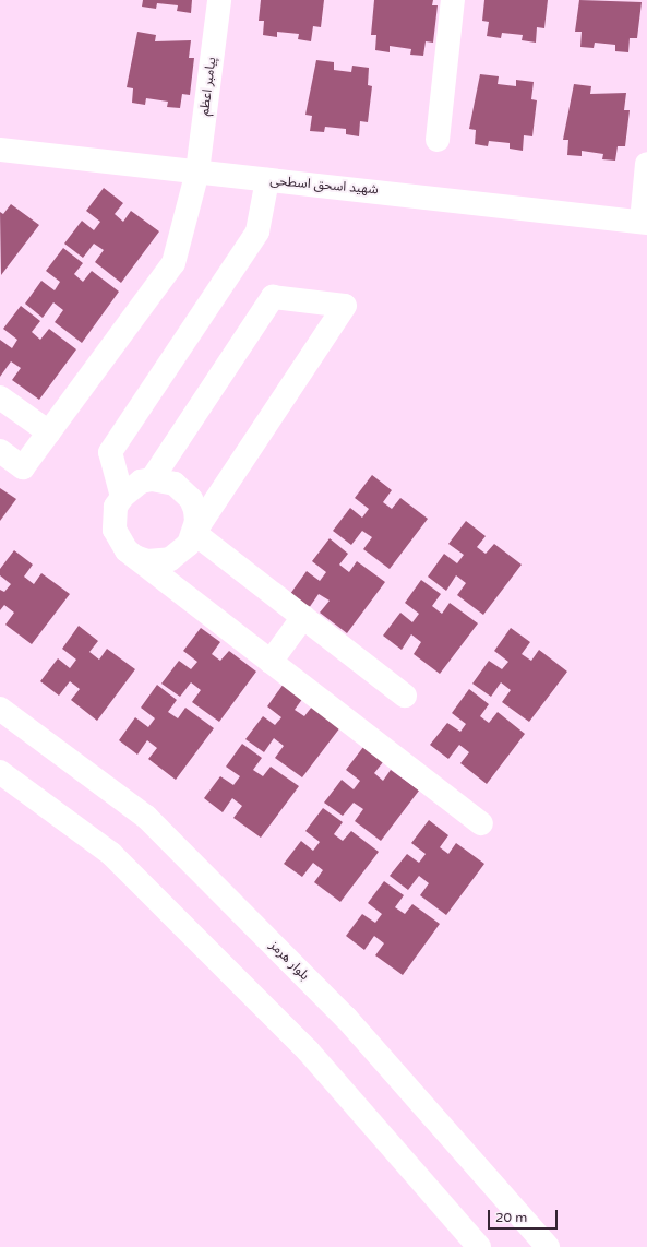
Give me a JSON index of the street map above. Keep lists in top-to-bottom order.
{
  "streets": {
    "street": ["پیامبر اعظم", "شهید اسحق اسطحی", "بلوار هرمز"]
  },
  "crossings": [
    ["پیامبر اعظم", "شهید اسحق اسطحی"]
  ],
  "scale_bar": "20 m"
}
